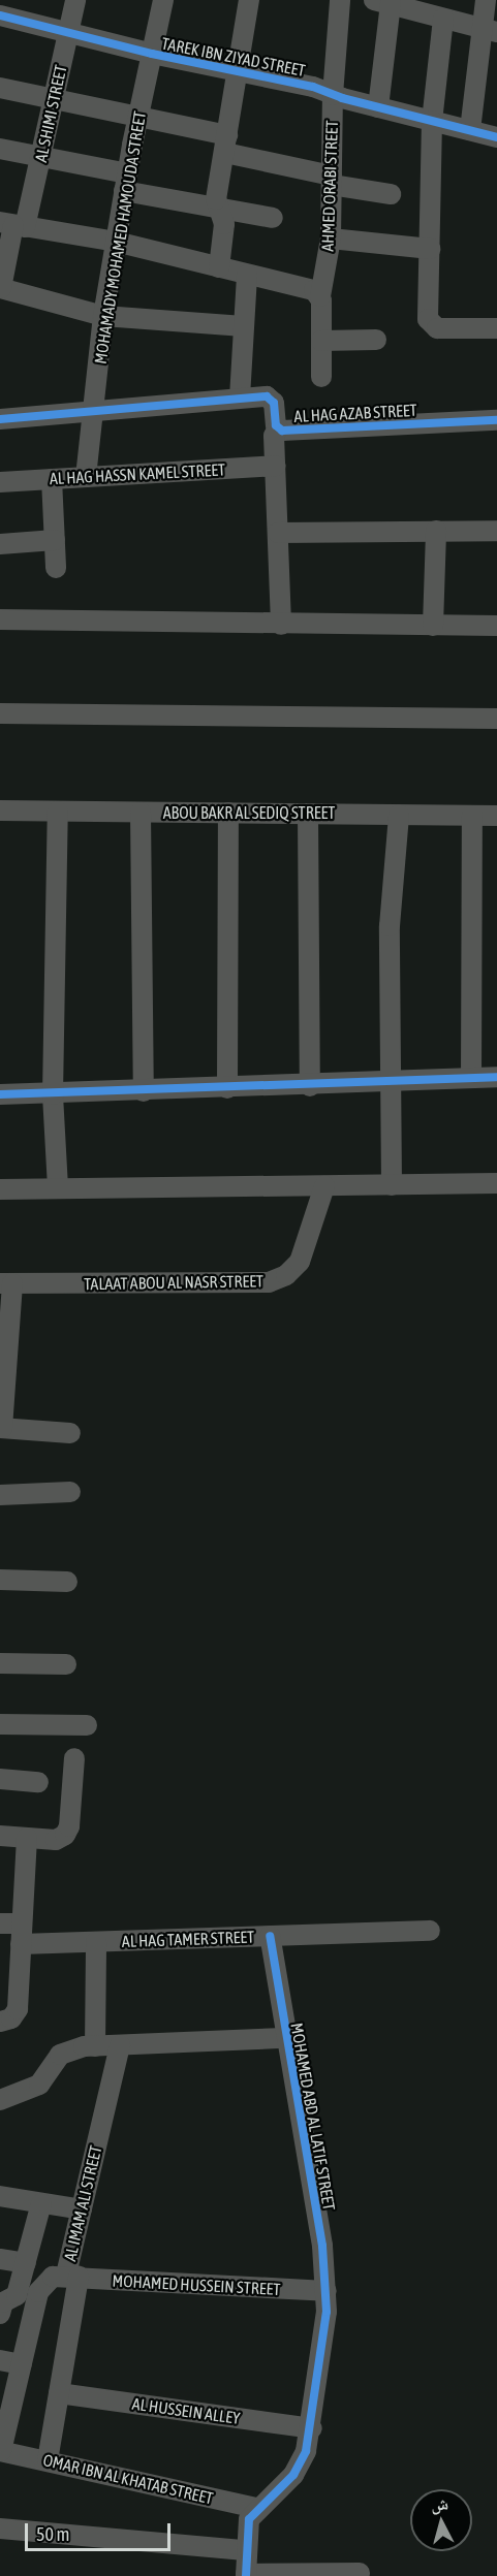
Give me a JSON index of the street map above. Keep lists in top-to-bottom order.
{
  "streets": {
    "street": [
      "TAREK IBN ZIYAD STREET",
      "AL SHIMI STREET",
      "AHMED ORABI STREET",
      "MOHAMADY MOHAMED HAMOUDA STREET",
      "AL HAG AZAB STREET",
      "AL HAG HASSN KAMEL STREET",
      "ABOU BAKR AL SEDIQ STREET",
      "TALAAT ABOU AL NASR STREET",
      "AL HAG TAMER STREET",
      "MOHAMED ABD AL LATIF STREET",
      "AL IMAM ALI STREET",
      "MOHAMED HUSSEIN STREET",
      "AL HUSSEIN ALLEY",
      "OMAR IBN AL KHATAB STREET"
    ]
  },
  "crossings": [
    ["TAREK IBN ZIYAD STREET", "AL SHIMI STREET"],
    ["TAREK IBN ZIYAD STREET", "AHMED ORABI STREET"],
    ["TAREK IBN ZIYAD STREET", "MOHAMADY MOHAMED HAMOUDA STREET"],
    ["MOHAMADY MOHAMED HAMOUDA STREET", "AL HAG AZAB STREET"],
    ["MOHAMADY MOHAMED HAMOUDA STREET", "AL HAG HASSN KAMEL STREET"],
    ["AL HAG TAMER STREET", "MOHAMED ABD AL LATIF STREET"],
    ["MOHAMED ABD AL LATIF STREET", "MOHAMED HUSSEIN STREET"],
    ["MOHAMED ABD AL LATIF STREET", "AL HUSSEIN ALLEY"],
    ["MOHAMED ABD AL LATIF STREET", "OMAR IBN AL KHATAB STREET"],
    ["AL IMAM ALI STREET", "MOHAMED HUSSEIN STREET"],
    ["AL IMAM ALI STREET", "OMAR IBN AL KHATAB STREET"]
  ],
  "scale_bar": "50 m",
  "north": "top"
}
